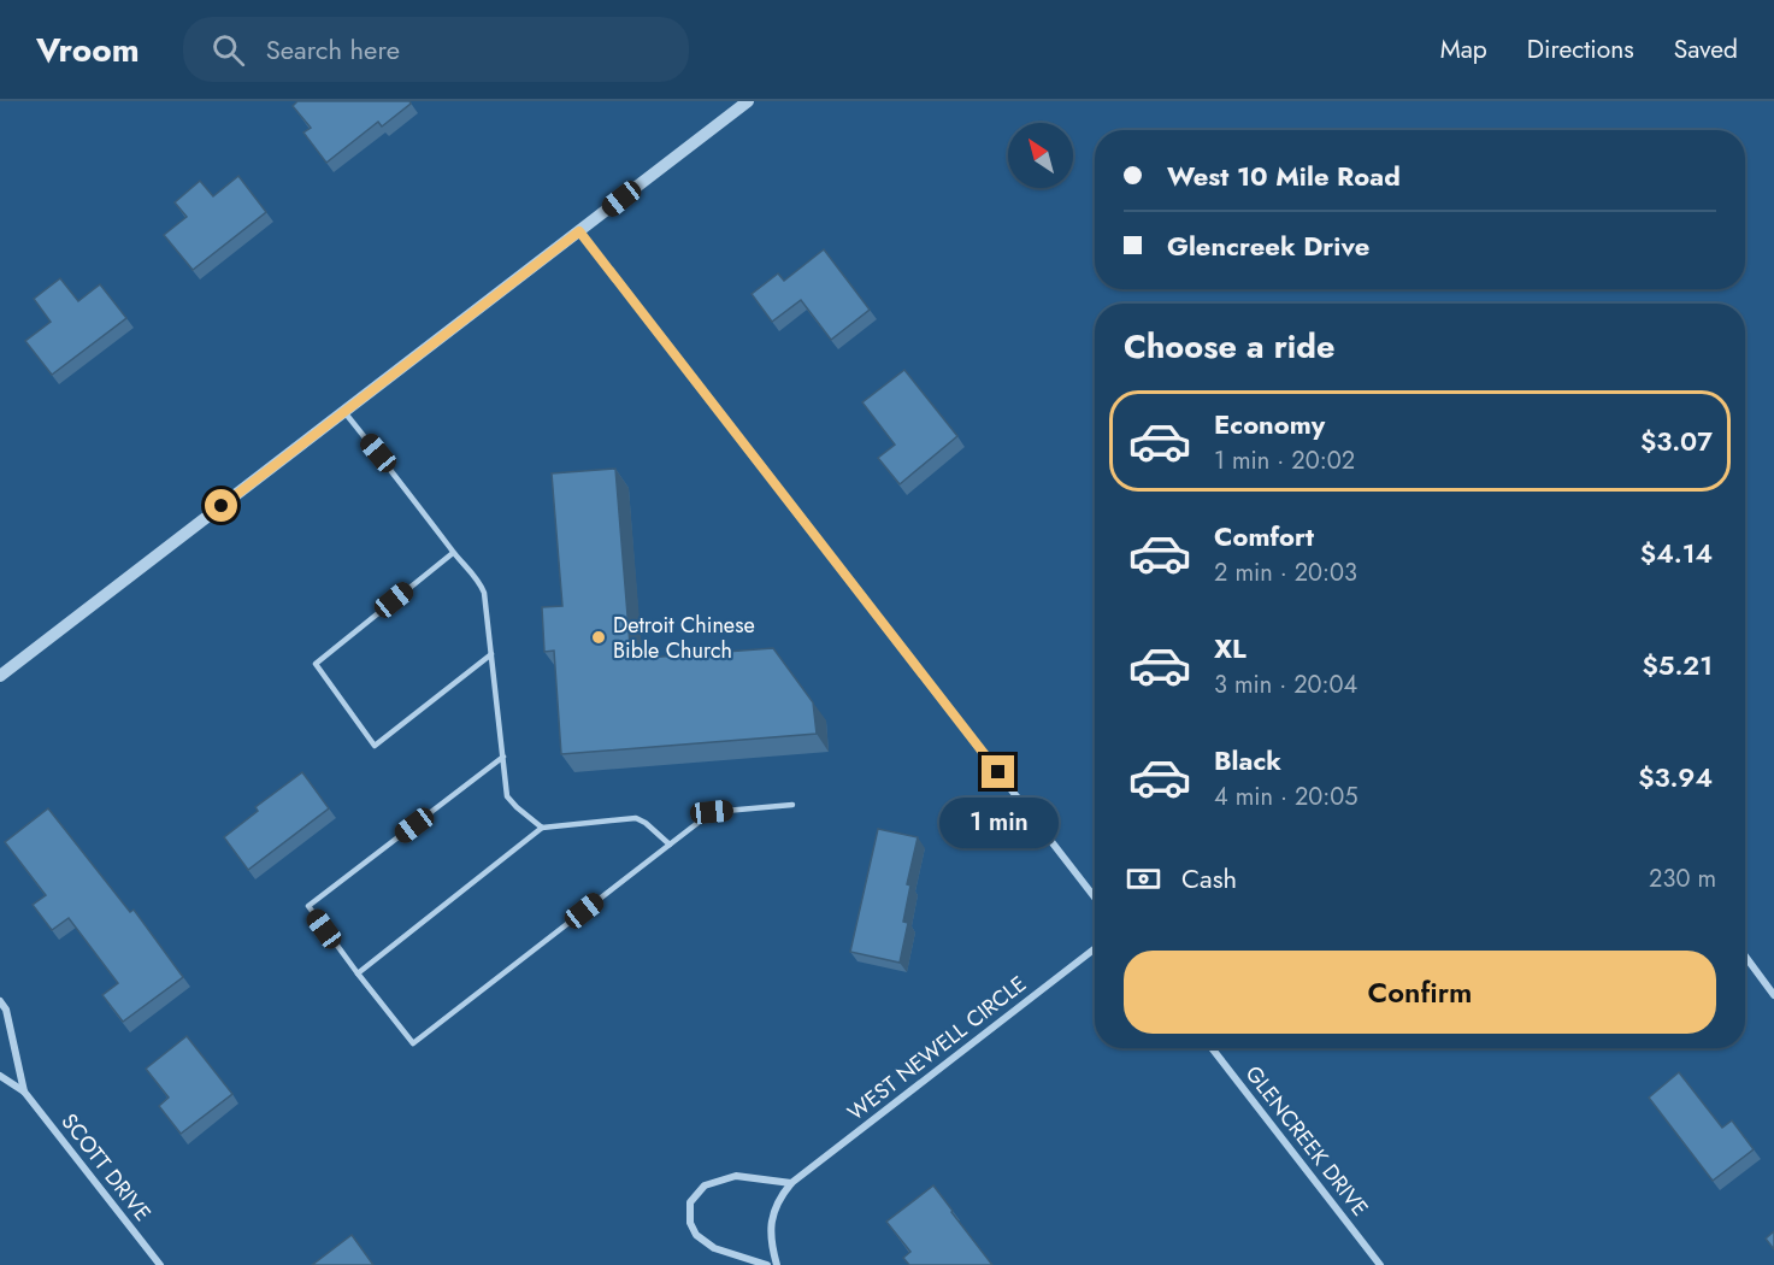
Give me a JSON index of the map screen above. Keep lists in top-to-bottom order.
{
  "streets": {
    "street": ["WEST NEWELL CIRCLE", "GLENCREEK DRIVE", "SCOTT DRIVE"]
  },
  "places": ["Detroit Chinese Bible Church"],
  "north": "top left",
  "page": {
    "header": "Vroom",
    "search": "Search here",
    "nav": ["Map", "Directions", "Saved"],
    "banner": ["West 10 Mile Road", "Glencreek Drive"],
    "heading": "Choose a ride",
    "list": [
      {
        "name": "Economy",
        "note": "1 min · 20:02",
        "value": "$3.07"
      },
      {
        "name": "Comfort",
        "note": "2 min · 20:03",
        "value": "$4.14"
      },
      {
        "name": "XL",
        "note": "3 min · 20:04",
        "value": "$5.21"
      },
      {
        "name": "Black",
        "note": "4 min · 20:05",
        "value": "$3.94"
      }
    ],
    "bubble": "1 min",
    "pay": ["Cash", "230 m"],
    "buttons": "Confirm"
  }
}
